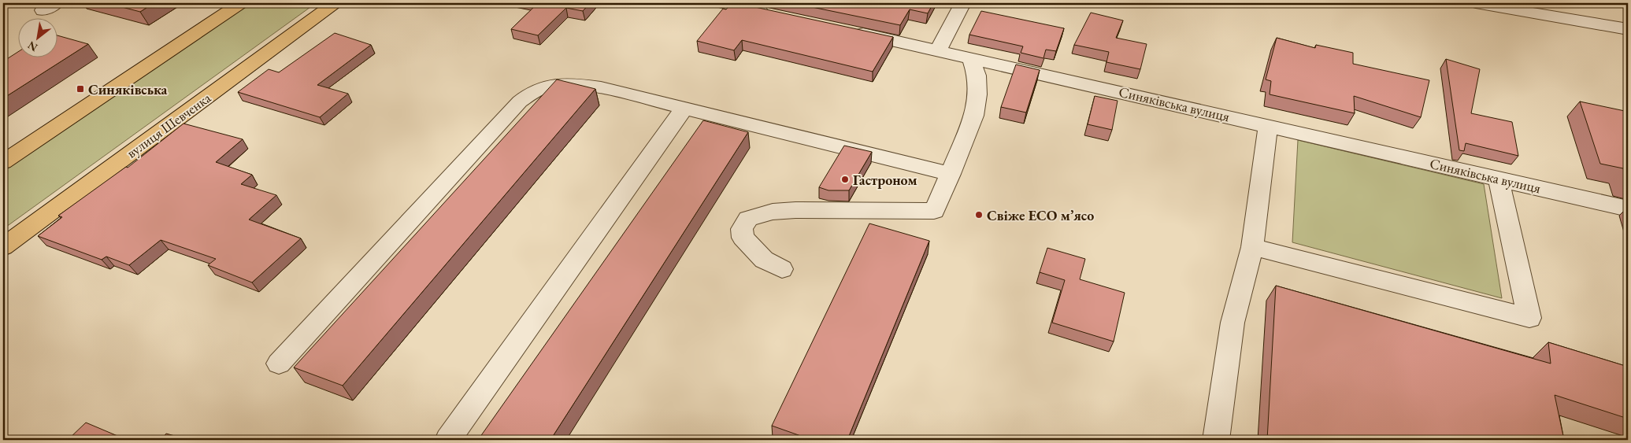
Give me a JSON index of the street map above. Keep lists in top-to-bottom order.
{
  "streets": {
    "main road": ["вулиця Шевченка"],
    "street": ["Синяківська вулиця"]
  },
  "places": {
    "transit": ["Синяківська"],
    "other": ["Гастроном", "Свіже ECO м’ясо"]
  },
  "north": "bottom left"
}
